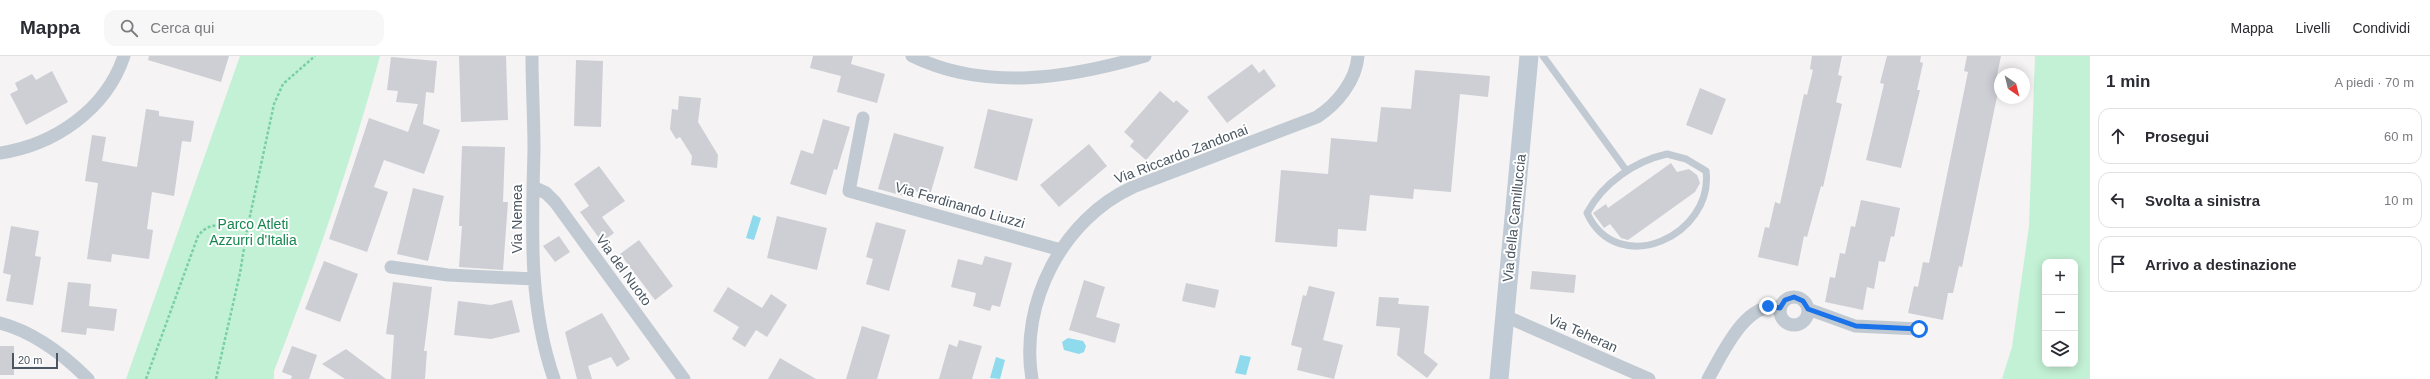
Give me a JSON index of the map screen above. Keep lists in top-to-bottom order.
{
  "streets": {
    "main road": ["Via della Camilluccia"],
    "street": [
      "Via Riccardo Zandonai",
      "Via Ferdinando Liuzzi",
      "Via Nemea",
      "Via del Nuoto",
      "Via Teheran"
    ]
  },
  "crossings": [
    ["Via Riccardo Zandonai", "Via Ferdinando Liuzzi"],
    ["Via della Camilluccia", "Via Teheran"],
    ["Via Nemea", "Via del Nuoto"]
  ],
  "parks": ["Parco Atleti Azzurri d'Italia"],
  "scale_bar": "20 m",
  "north": "bottom right",
  "page": {
    "header": "Mappa",
    "search": "Cerca qui",
    "nav": ["Mappa", "Livelli", "Condividi"],
    "heading": ["1 min", "A piedi · 70 m"],
    "list": [
      ["Prosegui", "60 m"],
      ["Svolta a sinistra", "10 m"],
      "Arrivo a destinazione"
    ],
    "map_buttons": ["+", "−"],
    "scale": "20 m"
  }
}
